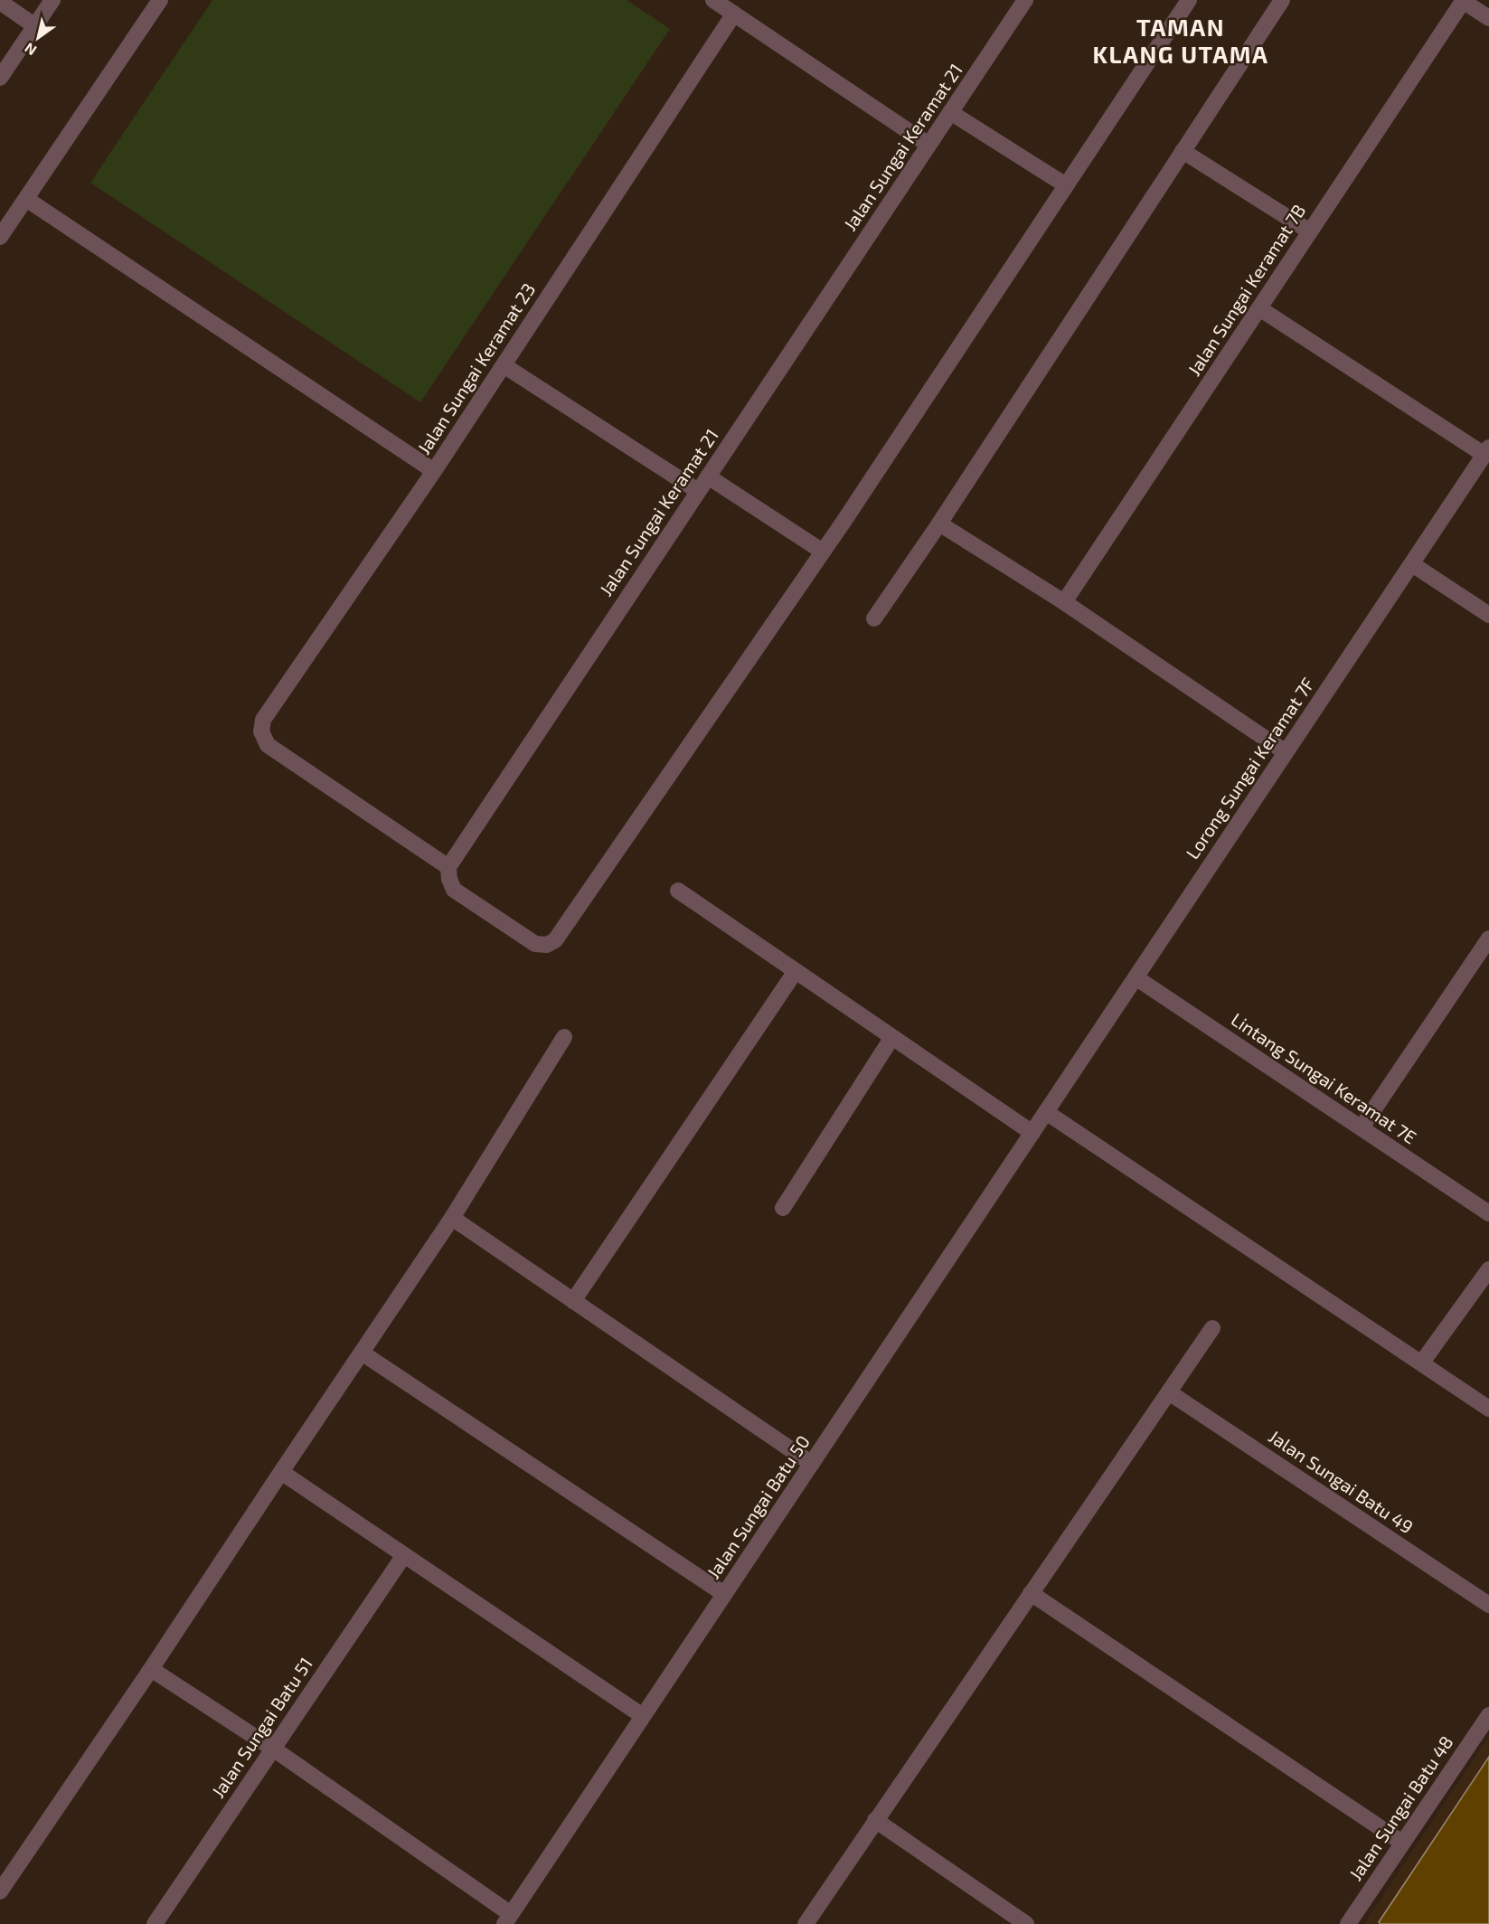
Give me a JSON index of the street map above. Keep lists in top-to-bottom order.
{
  "streets": {
    "street": [
      "Jalan Sungai Keramat 21",
      "Jalan Sungai Keramat 7B",
      "Jalan Sungai Keramat 23",
      "Lorong Sungai Keramat 7F",
      "Lintang Sungai Keramat 7E",
      "Jalan Sungai Batu 49",
      "Jalan Sungai Batu 50",
      "Jalan Sungai Batu 51",
      "Jalan Sungai Batu 48"
    ]
  },
  "crossings": [
    ["Jalan Sungai Keramat 21", "Jalan Sungai Keramat 23"],
    ["Lorong Sungai Keramat 7F", "Lintang Sungai Keramat 7E"],
    ["Lorong Sungai Keramat 7F", "Jalan Sungai Batu 50"]
  ],
  "districts": ["TAMAN KLANG UTAMA"],
  "north": "bottom left"
}
